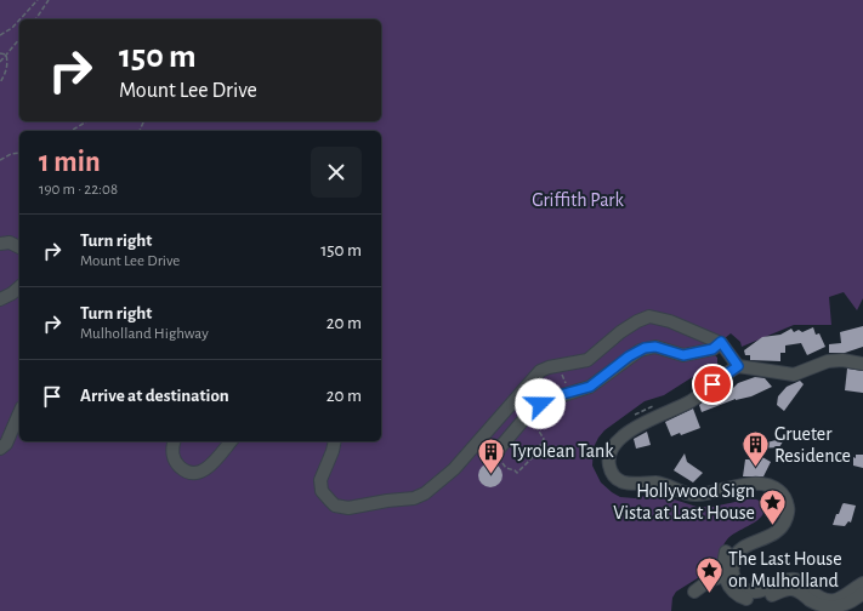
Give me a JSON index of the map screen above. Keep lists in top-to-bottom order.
{
  "parks": ["Griffith Park"],
  "places": {
    "building": ["Grueter Residence", "Tyrolean Tank"],
    "place": ["Hollywood Sign Vista at Last House", "The Last House on Mulholland"]
  },
  "page": {
    "turn": ["150 m", "Mount Lee Drive"],
    "heading": ["1 min", "190 m · 22:08"],
    "list": [
      {
        "name": "Turn right",
        "note": "Mount Lee Drive",
        "value": "150 m"
      },
      {
        "name": "Turn right",
        "note": "Mulholland Highway",
        "value": "20 m"
      },
      {
        "name": "Arrive at destination",
        "value": "20 m"
      }
    ]
  }
}
